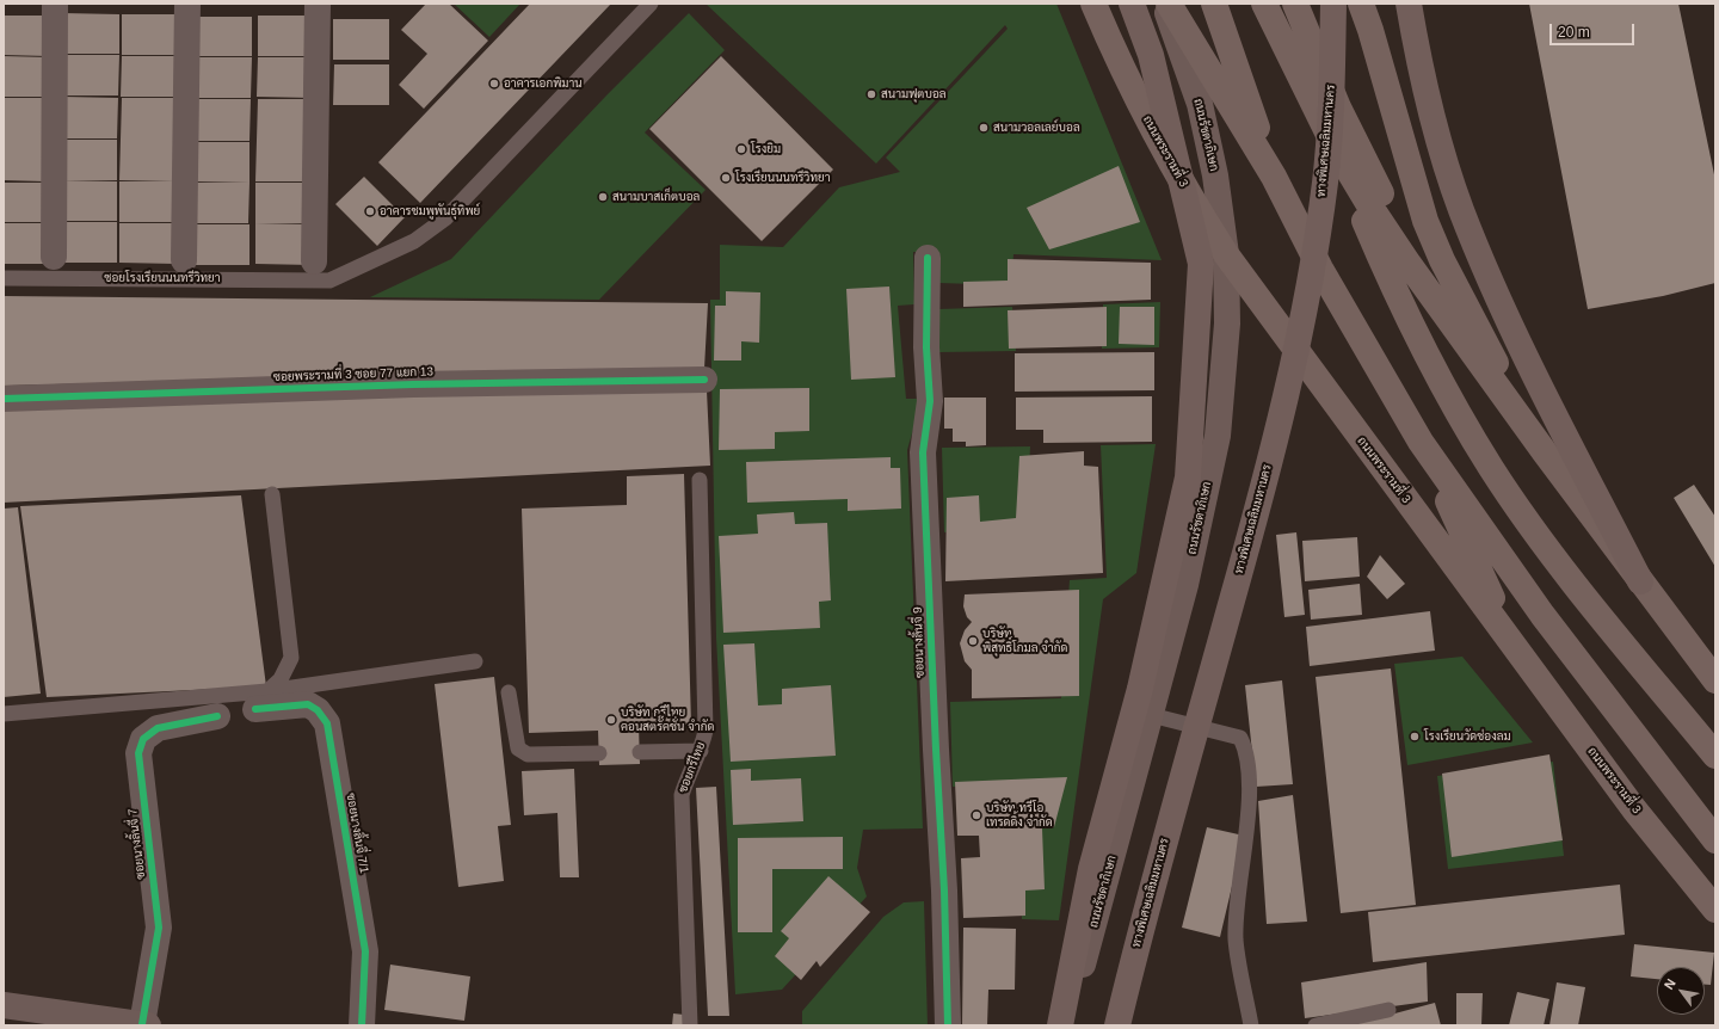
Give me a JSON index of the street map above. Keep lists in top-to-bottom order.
{
  "streets": {
    "highway": ["ทางพิเศษเฉลิมมหานคร"],
    "main road": ["ถนนรัชดาภิเษก", "ถนนพระรามที่ 3"],
    "street": [
      "ซอยพระรามที่ 3 ซอย 77 แยก 13",
      "ซอยนางลิ้นจี่ 9",
      "ซอยนางลิ้นจี่ 7/1",
      "ซอยนางลิ้นจี่ 7"
    ],
    "lane": ["ซอยโรงเรียนนนทรีวิทยา", "ซอยกรีไทย"]
  },
  "crossings": [
    ["ถนนรัชดาภิเษก", "ถนนพระรามที่ 3"]
  ],
  "places": [
    "อาคารเอกพิมาน",
    "สนามฟุตบอล",
    "สนามวอลเลย์บอล",
    "โรงยิม",
    "โรงเรียนนนทรีวิทยา",
    "สนามบาสเก็ตบอล",
    "อาคารชมพูพันธุ์ทิพย์",
    "บริษัท พิสุทธิ์โกมล จำกัด",
    "บริษัท กรีไทย คอนสตรั๊คชั่น จำกัด",
    "โรงเรียนวัดช่องลม",
    "บริษัท ทรีโอ เทรดดิ้ง จำกัด"
  ],
  "scale_bar": "20 m",
  "north": "top left"
}
